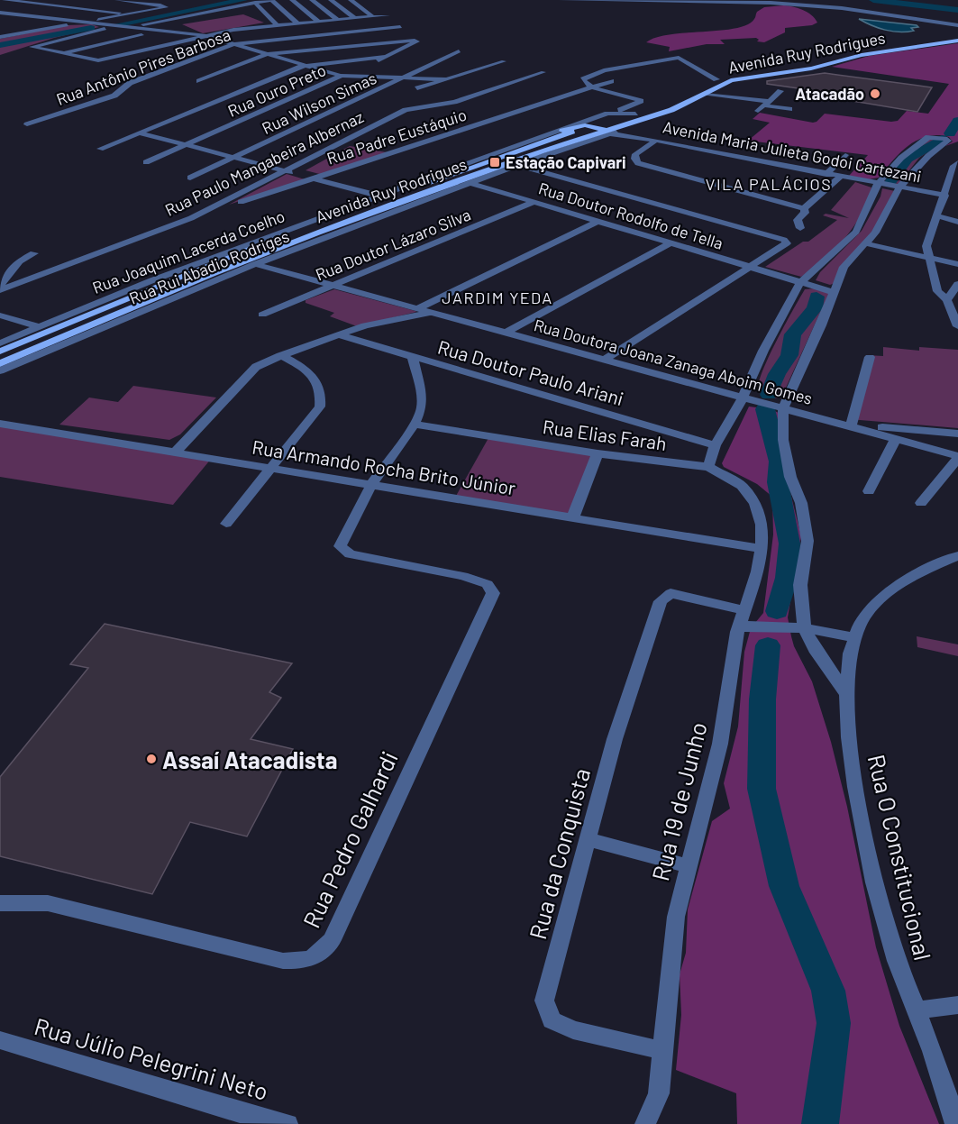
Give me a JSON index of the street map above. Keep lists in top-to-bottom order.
{
  "streets": {
    "main road": ["Avenida Ruy Rodrigues"],
    "street": [
      "Rua Antônio Pires Barbosa",
      "Rua Ouro Preto",
      "Rua Wilson Simas",
      "Rua Padre Eustáquio",
      "Avenida Maria Julieta Godoi Cartezani",
      "Rua Paulo Mangabeira Albernaz",
      "Rua Doutor Rodolfo de Tella",
      "Rua Doutor Lázaro Silva",
      "Rua Joaquim Lacerda Coelho",
      "Rua Rui Abadio Rodriges",
      "Rua Doutora Joana Zanaga Aboim Gomes",
      "Rua Doutor Paulo Ariani",
      "Rua Elias Farah",
      "Rua Armando Rocha Brito Júnior",
      "Rua 19 de Junho",
      "Rua Pedro Galhardi",
      "Rua da Conquista",
      "Rua O Constitucional",
      "Rua Júlio Pelegrini Neto"
    ]
  },
  "crossings": [
    ["Avenida Ruy Rodrigues", "Avenida Maria Julieta Godoi Cartezani"],
    ["Avenida Ruy Rodrigues", "Rua Joaquim Lacerda Coelho"],
    ["Avenida Ruy Rodrigues", "Rua Rui Abadio Rodriges"],
    ["Rua Padre Eustáquio", "Rua Paulo Mangabeira Albernaz"],
    ["Avenida Maria Julieta Godoi Cartezani", "Rua Rui Abadio Rodriges"],
    ["Rua Doutor Rodolfo de Tella", "Rua Doutor Lázaro Silva"],
    ["Rua Doutor Rodolfo de Tella", "Rua Rui Abadio Rodriges"],
    ["Rua Doutor Lázaro Silva", "Rua Doutora Joana Zanaga Aboim Gomes"],
    ["Rua Rui Abadio Rodriges", "Rua Doutora Joana Zanaga Aboim Gomes"],
    ["Rua Elias Farah", "Rua 19 de Junho"],
    ["Rua Armando Rocha Brito Júnior", "Rua 19 de Junho"],
    ["Rua Armando Rocha Brito Júnior", "Rua Pedro Galhardi"],
    ["Rua 19 de Junho", "Rua da Conquista"]
  ],
  "districts": ["VILA PALÁCIOS", "JARDIM YEDA"],
  "places": {
    "other": ["Atacadão", "Assaí Atacadista"],
    "transit": ["Estação Capivari"]
  }
}
